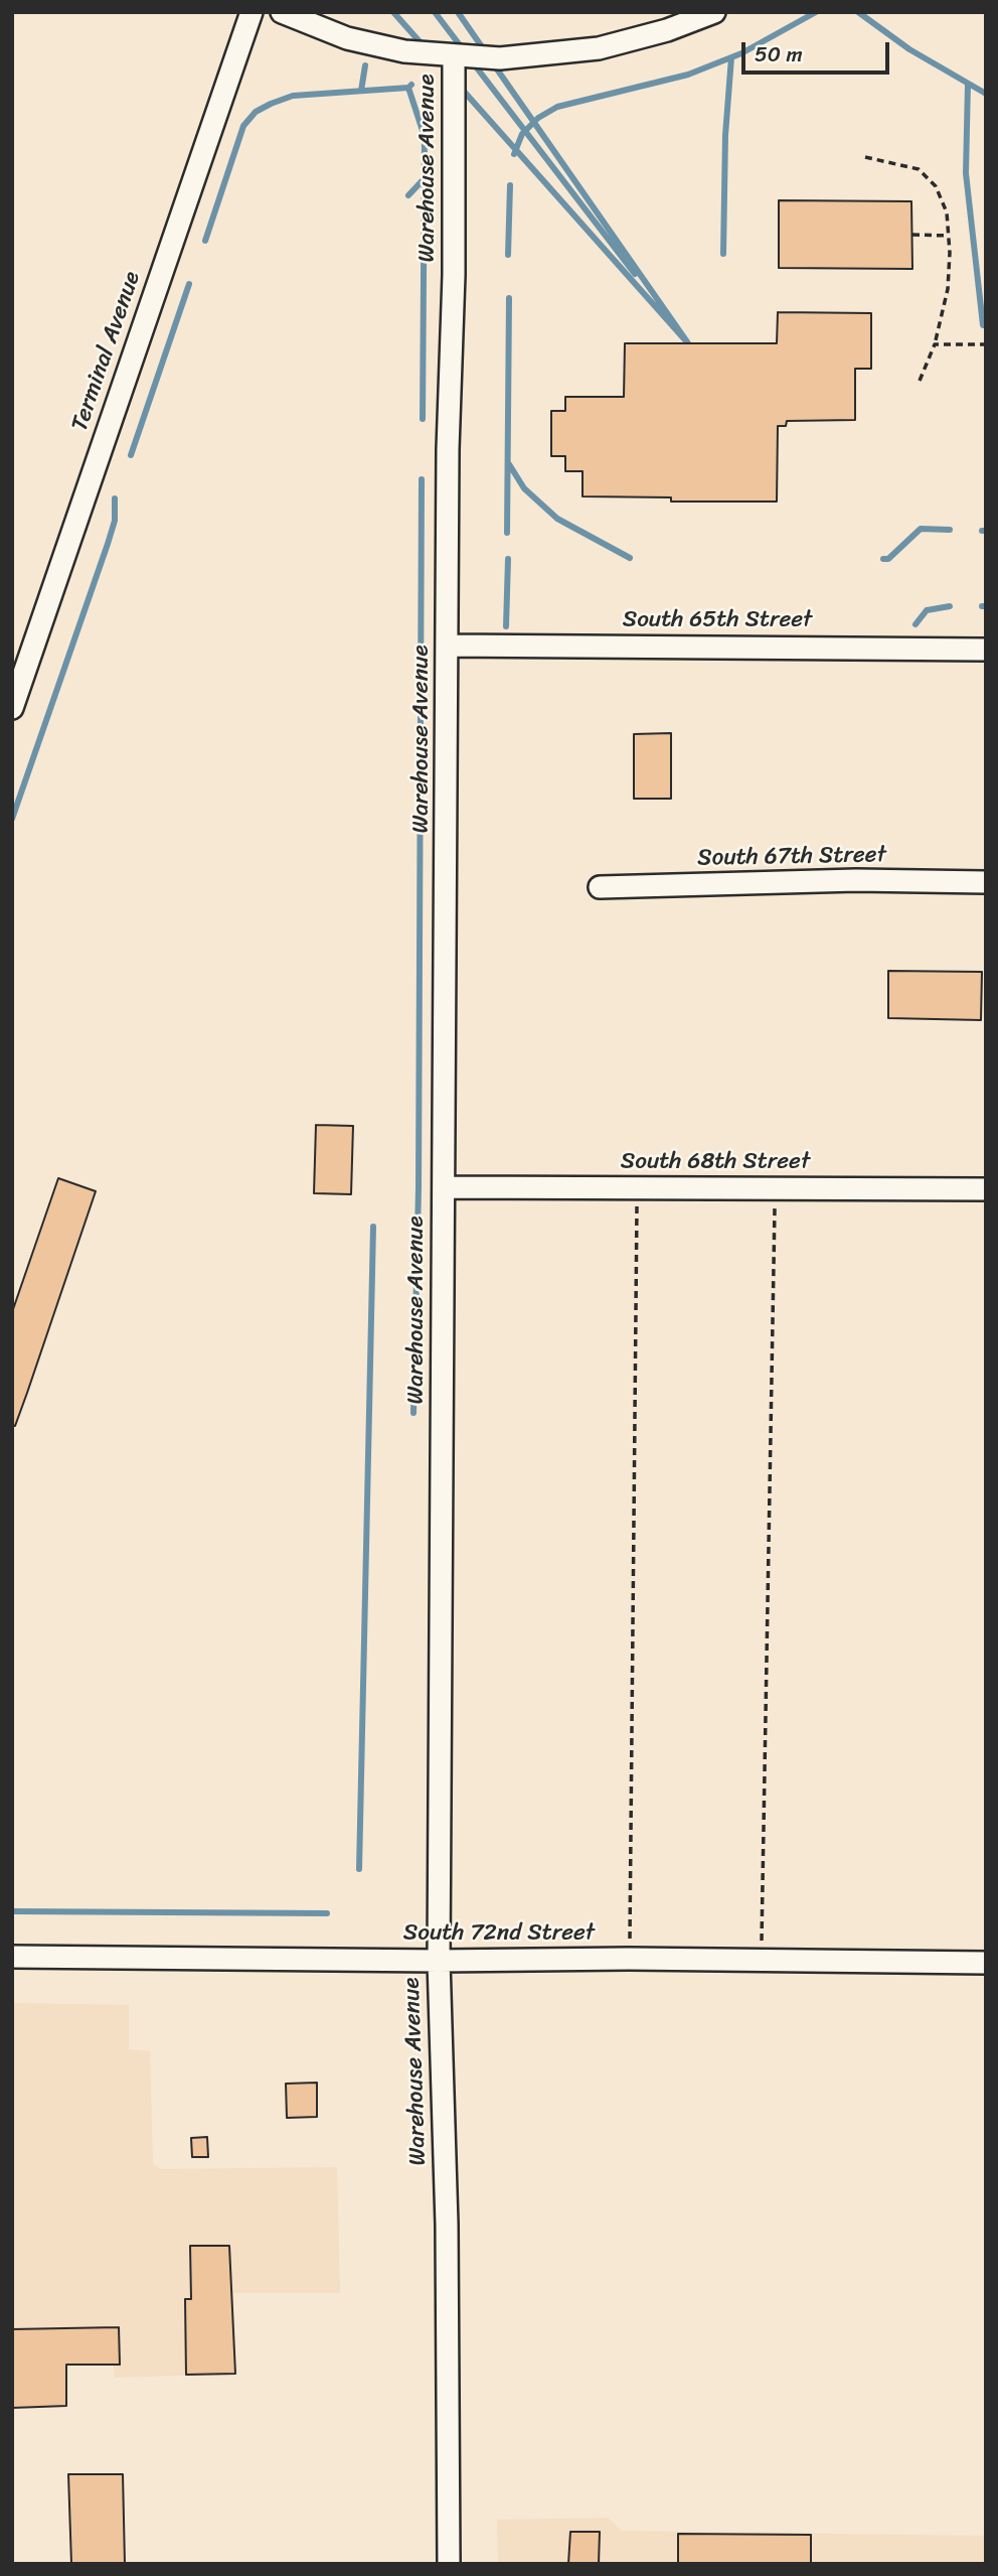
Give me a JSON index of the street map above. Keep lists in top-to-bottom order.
{
  "streets": {
    "street": [
      "Warehouse Avenue",
      "Terminal Avenue",
      "South 65th Street",
      "South 67th Street",
      "South 68th Street",
      "South 72nd Street"
    ]
  },
  "crossings": [
    ["Warehouse Avenue", "South 65th Street"],
    ["Warehouse Avenue", "South 68th Street"],
    ["Warehouse Avenue", "South 72nd Street"]
  ],
  "scale_bar": "50 m"
}
